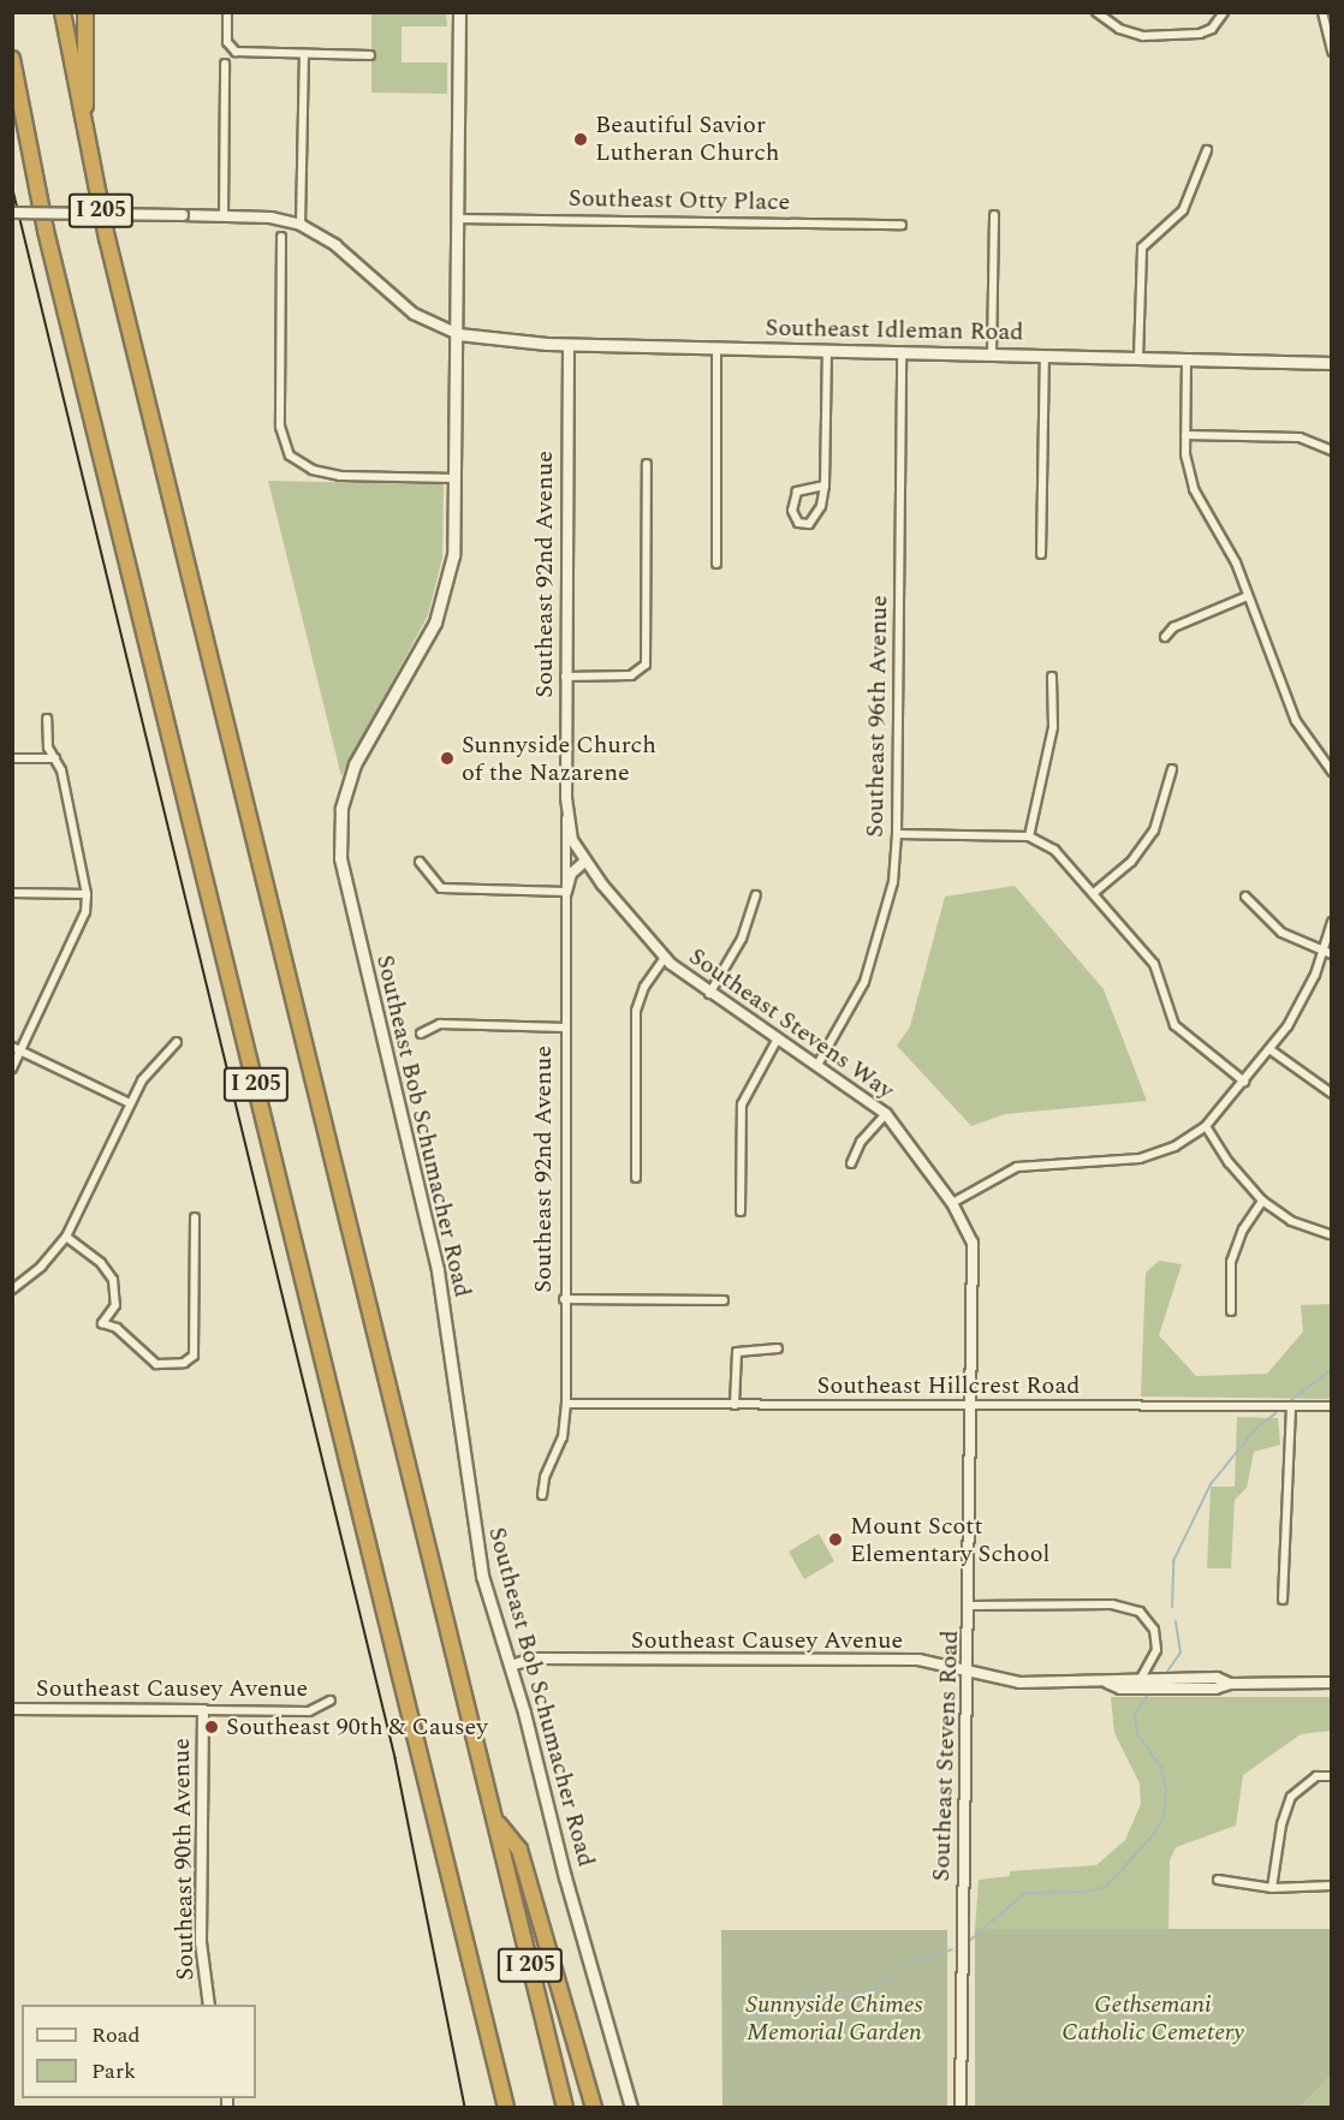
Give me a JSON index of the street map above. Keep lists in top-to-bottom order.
{
  "streets": {
    "highway": ["I 205"],
    "main road": ["Southeast Idleman Road", "Southeast Bob Schumacher Road"],
    "street": [
      "Southeast Otty Place",
      "Southeast 92nd Avenue",
      "Southeast 96th Avenue",
      "Southeast Stevens Way",
      "Southeast Hillcrest Road",
      "Southeast Causey Avenue",
      "Southeast Stevens Road",
      "Southeast 90th Avenue"
    ]
  },
  "crossings": [
    ["Southeast Idleman Road", "Southeast 92nd Avenue"],
    ["Southeast Idleman Road", "Southeast 96th Avenue"],
    ["Southeast Idleman Road", "Southeast Bob Schumacher Road"],
    ["Southeast 92nd Avenue", "Southeast Stevens Way"],
    ["Southeast 92nd Avenue", "Southeast Hillcrest Road"],
    ["Southeast 96th Avenue", "Southeast Stevens Way"],
    ["Southeast Stevens Way", "Southeast Hillcrest Road"],
    ["Southeast Stevens Way", "Southeast Stevens Road"],
    ["Southeast Bob Schumacher Road", "Southeast Causey Avenue"],
    ["Southeast Hillcrest Road", "Southeast Stevens Road"],
    ["Southeast Causey Avenue", "Southeast Stevens Road"],
    ["Southeast Causey Avenue", "Southeast 90th Avenue"]
  ],
  "parks": ["Sunnyside Chimes Memorial Garden", "Gethsemani Catholic Cemetery"],
  "places": [
    "Beautiful Savior Lutheran Church",
    "Sunnyside Church of the Nazarene",
    "Mount Scott Elementary School",
    "Southeast 90th & Causey"
  ],
  "legend": ["Road", "Park"]
}
